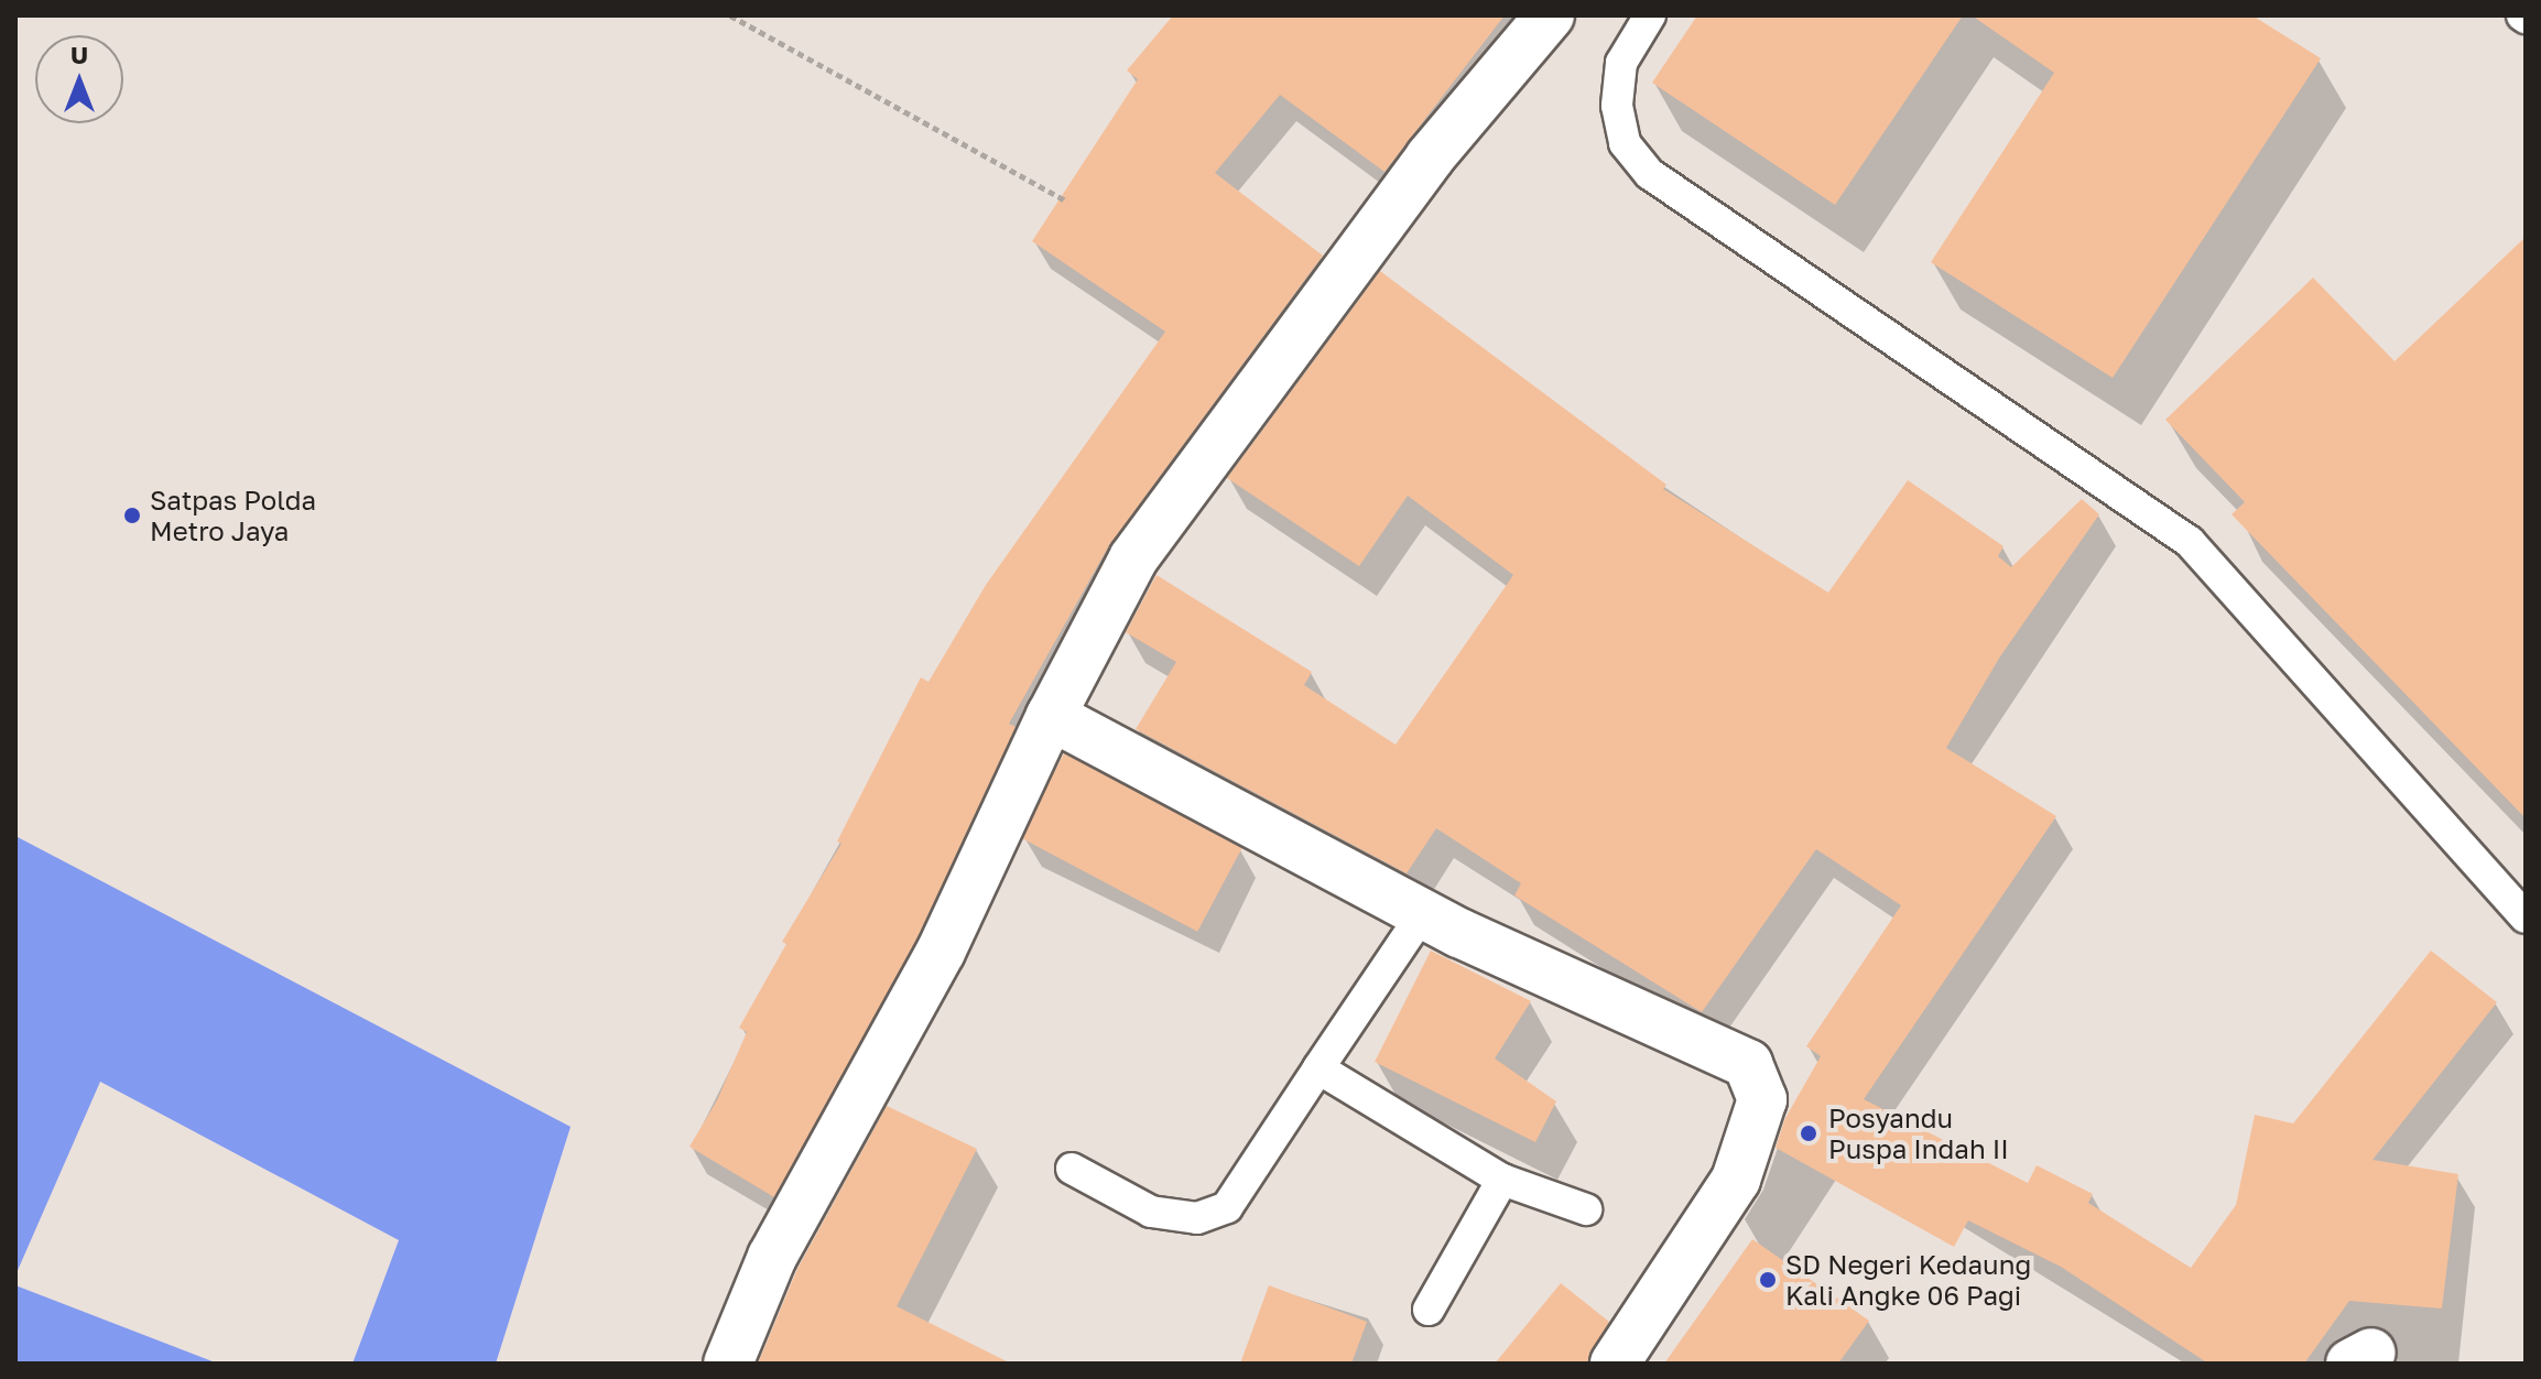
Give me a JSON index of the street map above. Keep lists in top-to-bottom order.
{
  "places": ["Satpas Polda Metro Jaya", "Posyandu Puspa Indah II", "SD Negeri Kedaung Kali Angke 06 Pagi"],
  "north": "top"
}
